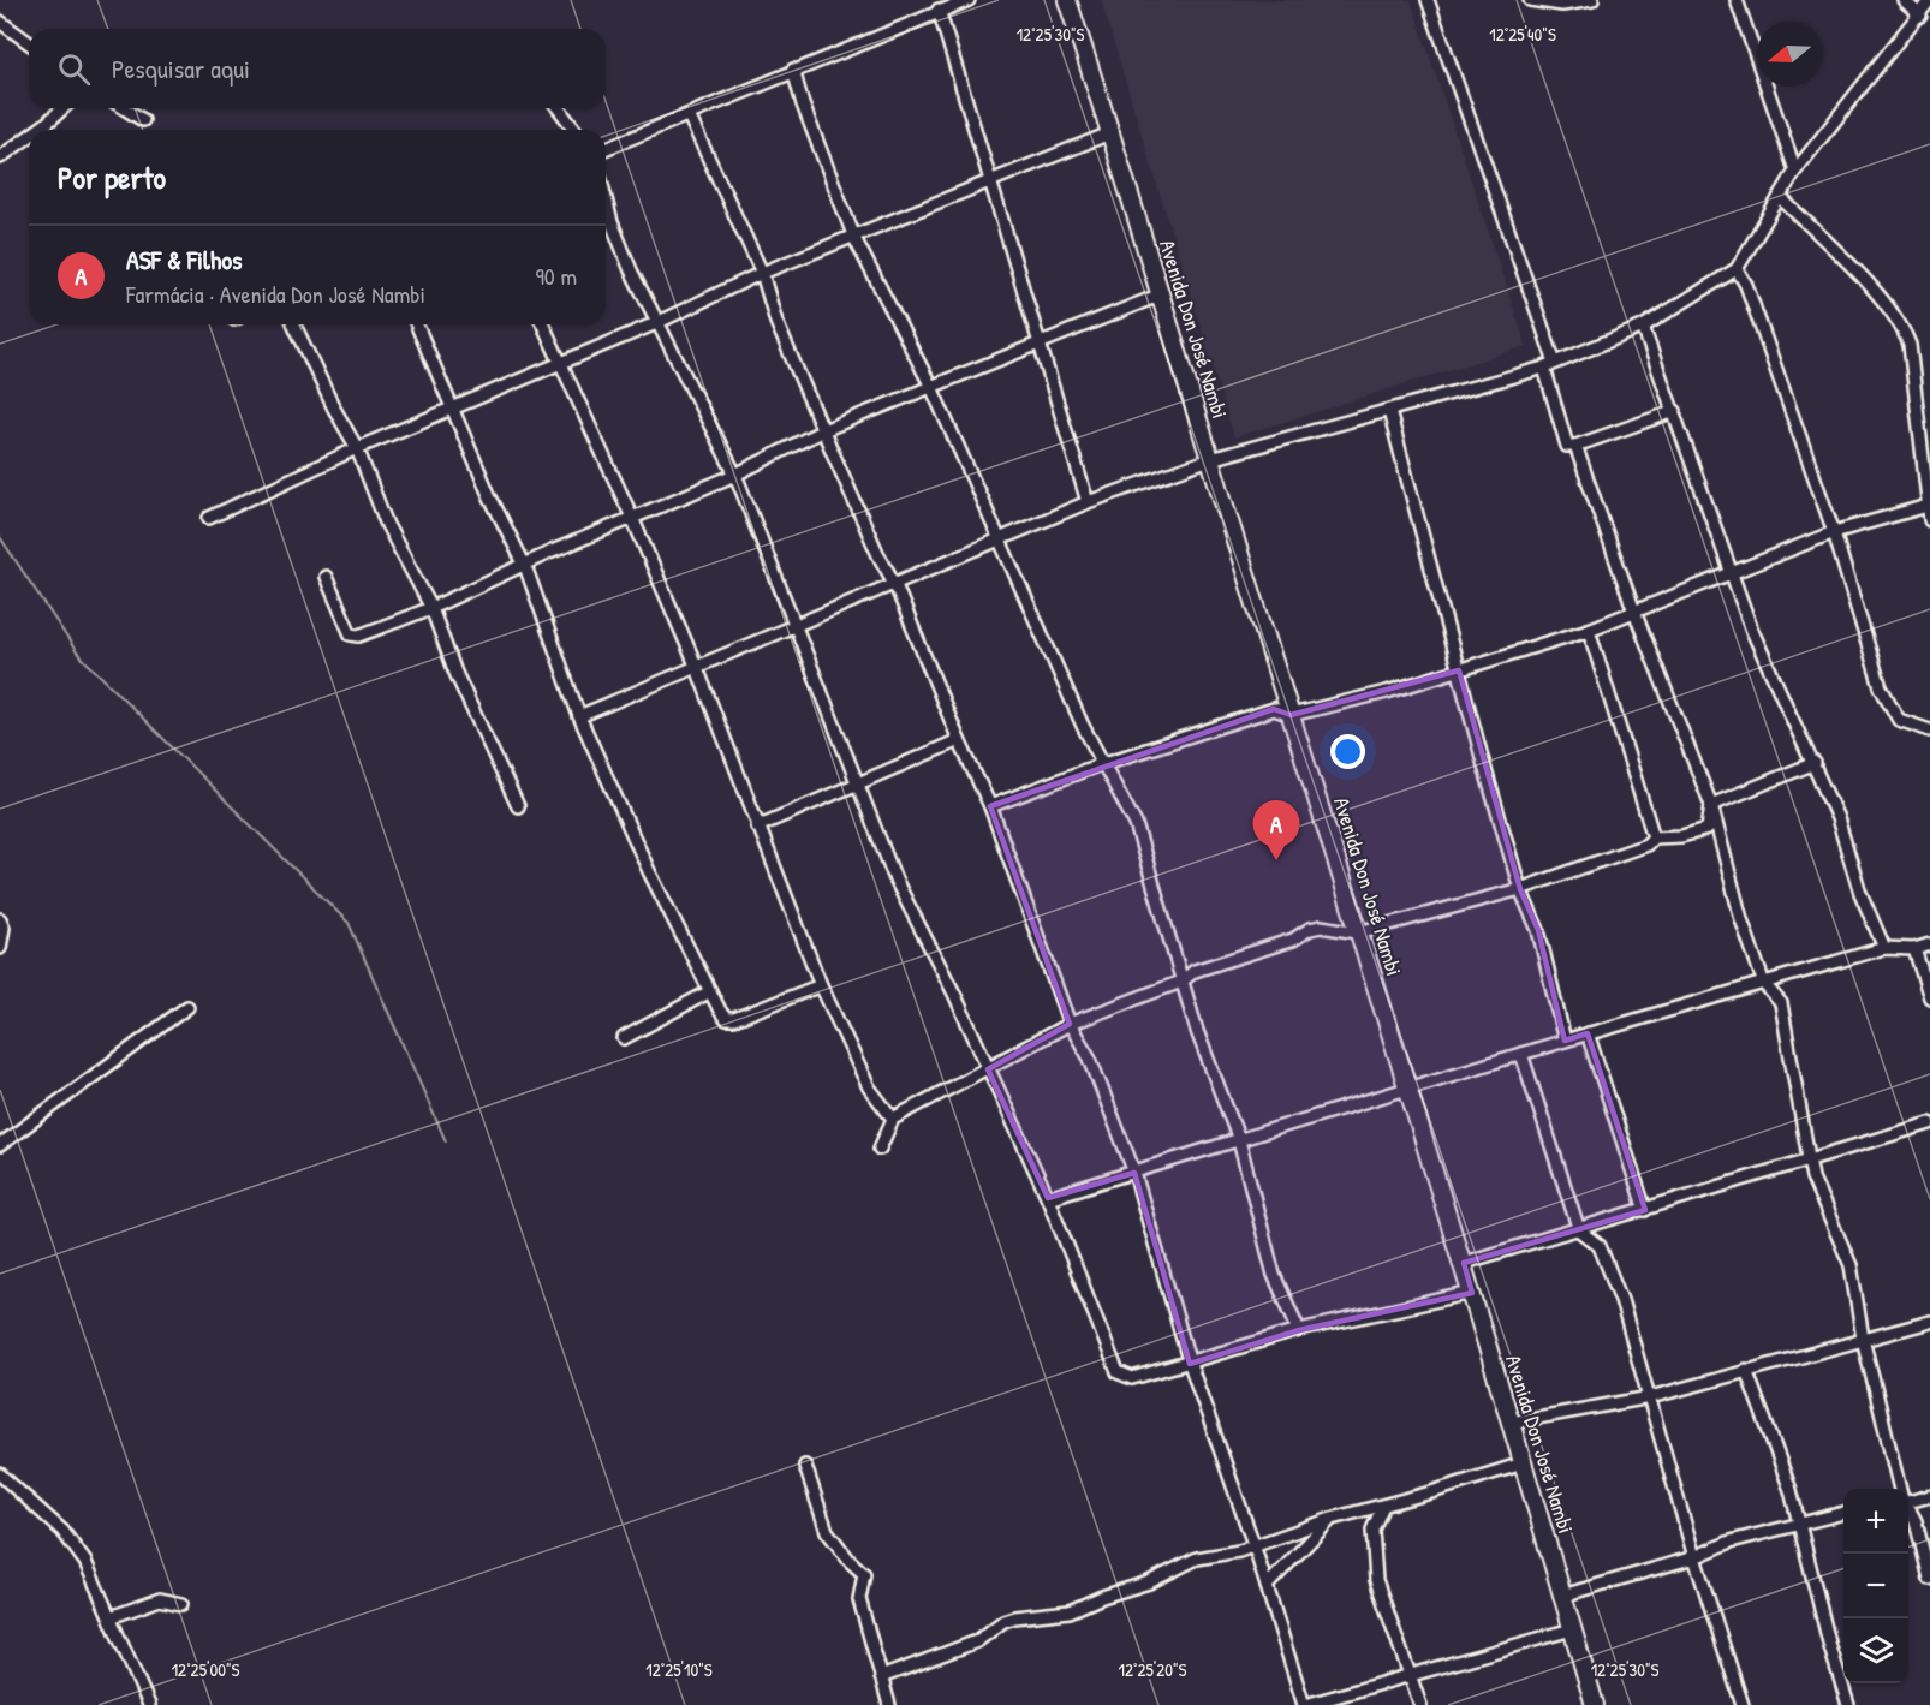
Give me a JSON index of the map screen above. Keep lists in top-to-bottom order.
{
  "streets": {
    "street": ["Avenida Don José Nambi"]
  },
  "north": "left",
  "page": {
    "search": "Pesquisar aqui",
    "heading": "Por perto",
    "list": [
      {
        "mark": "A",
        "name": "ASF & Filhos",
        "note": "Farmácia · Avenida Don José Nambi",
        "value": "90 m"
      }
    ],
    "pins": "A",
    "map_buttons": ["+", "−"]
  },
  "coordinates": [
    "12°25'30\"S",
    "12°25'40\"S",
    "12°25'00\"S",
    "12°25'10\"S",
    "12°25'20\"S"
  ]
}
